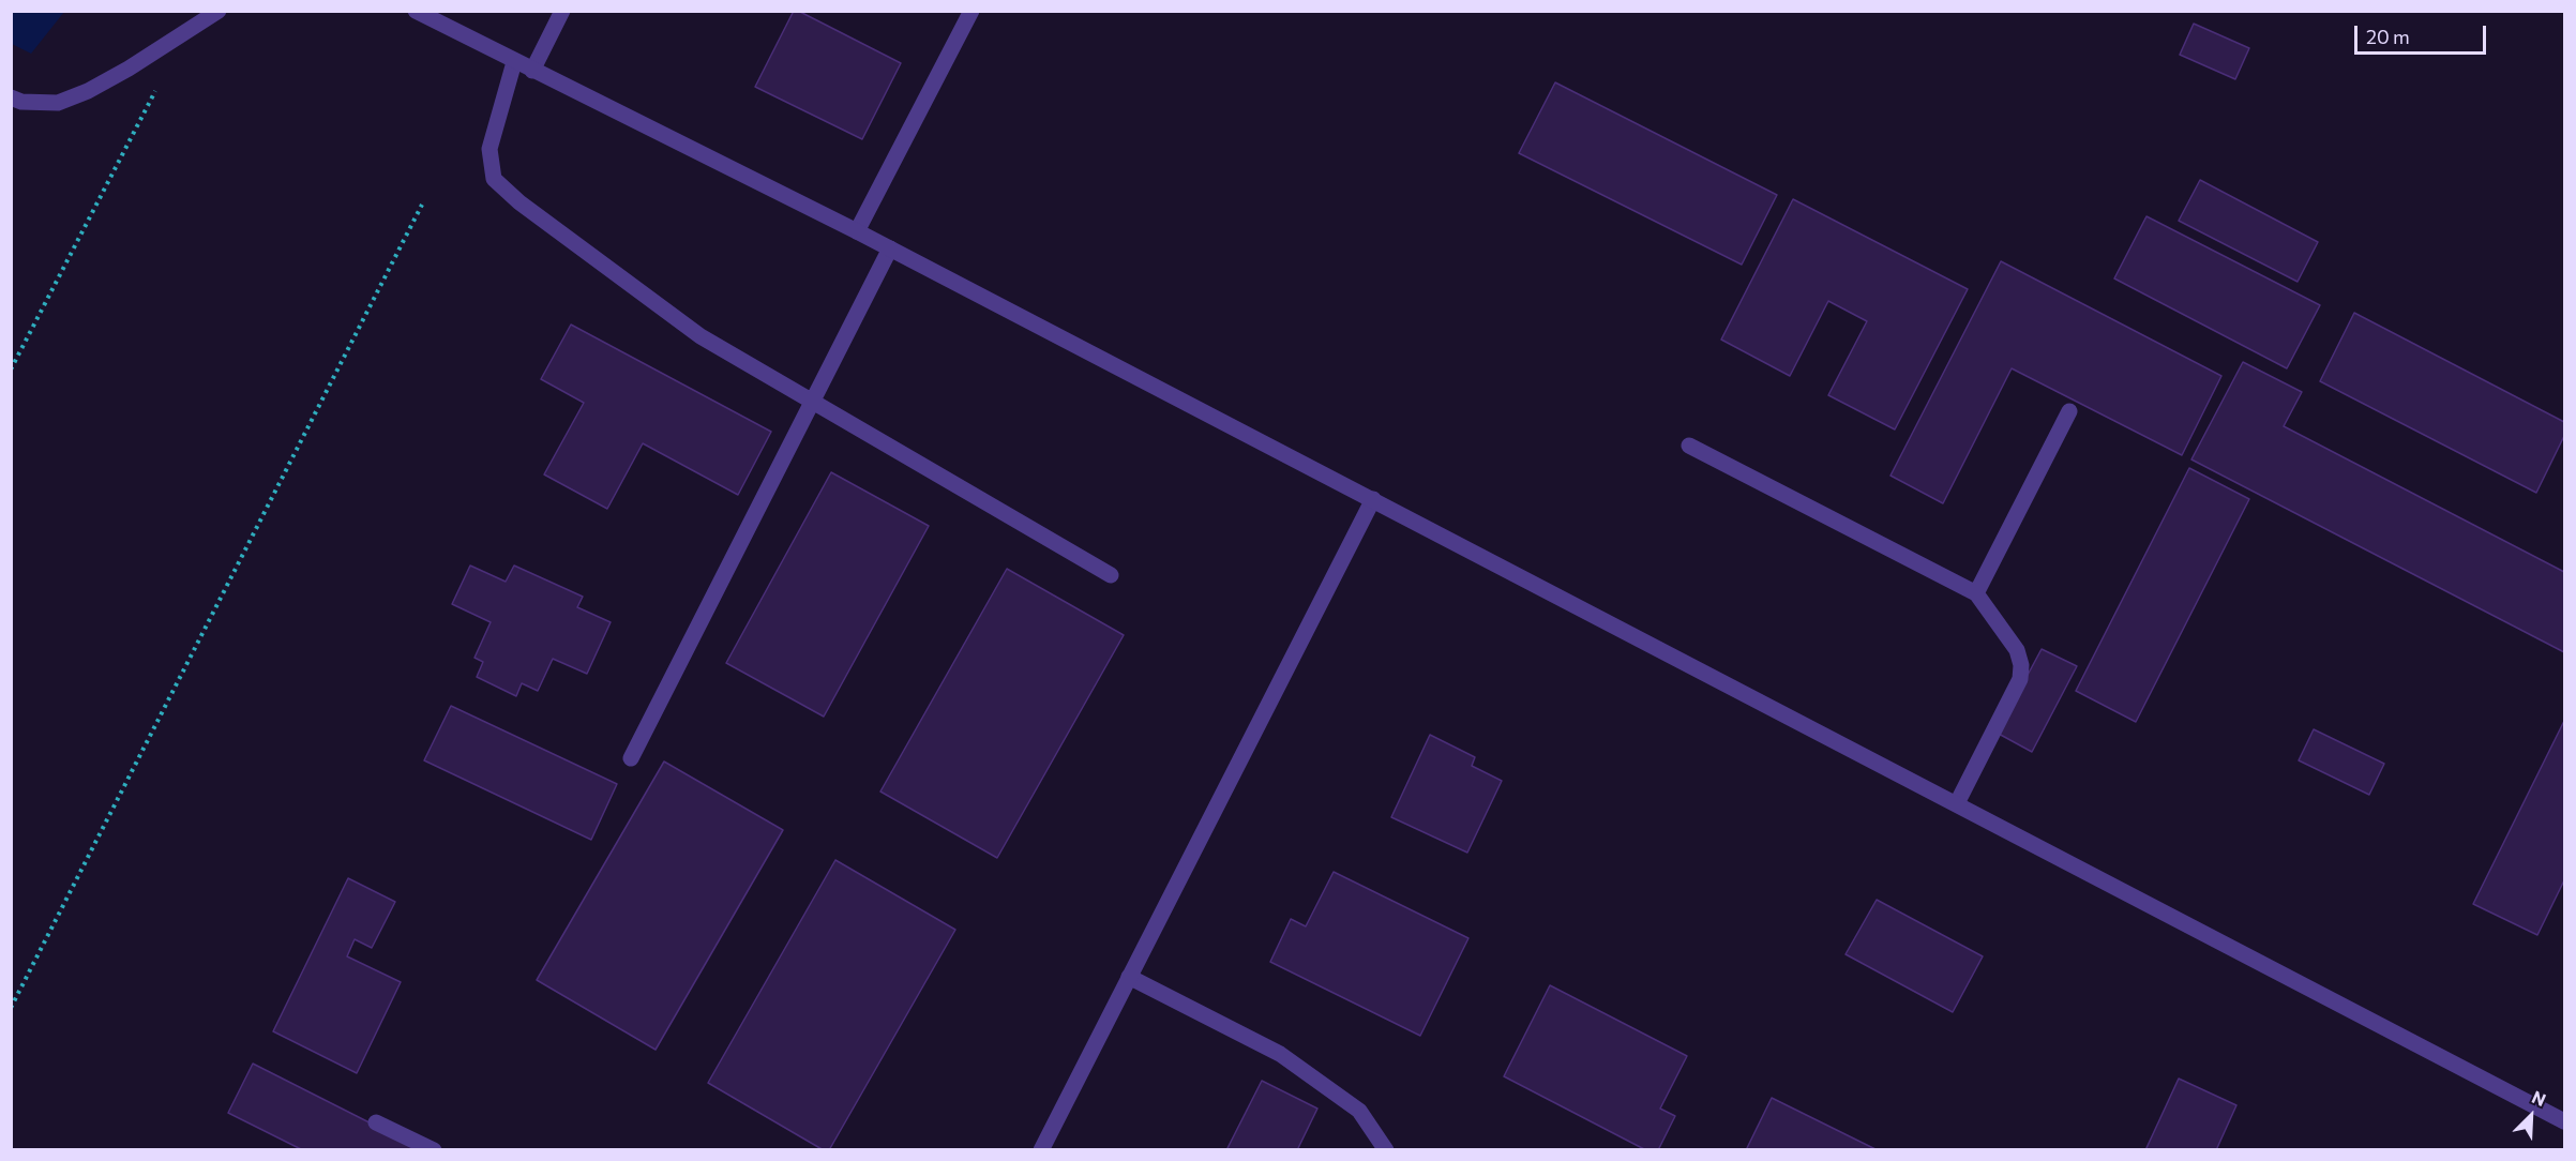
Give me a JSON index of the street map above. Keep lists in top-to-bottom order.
{
  "scale_bar": "20 m",
  "north": "top right"
}
